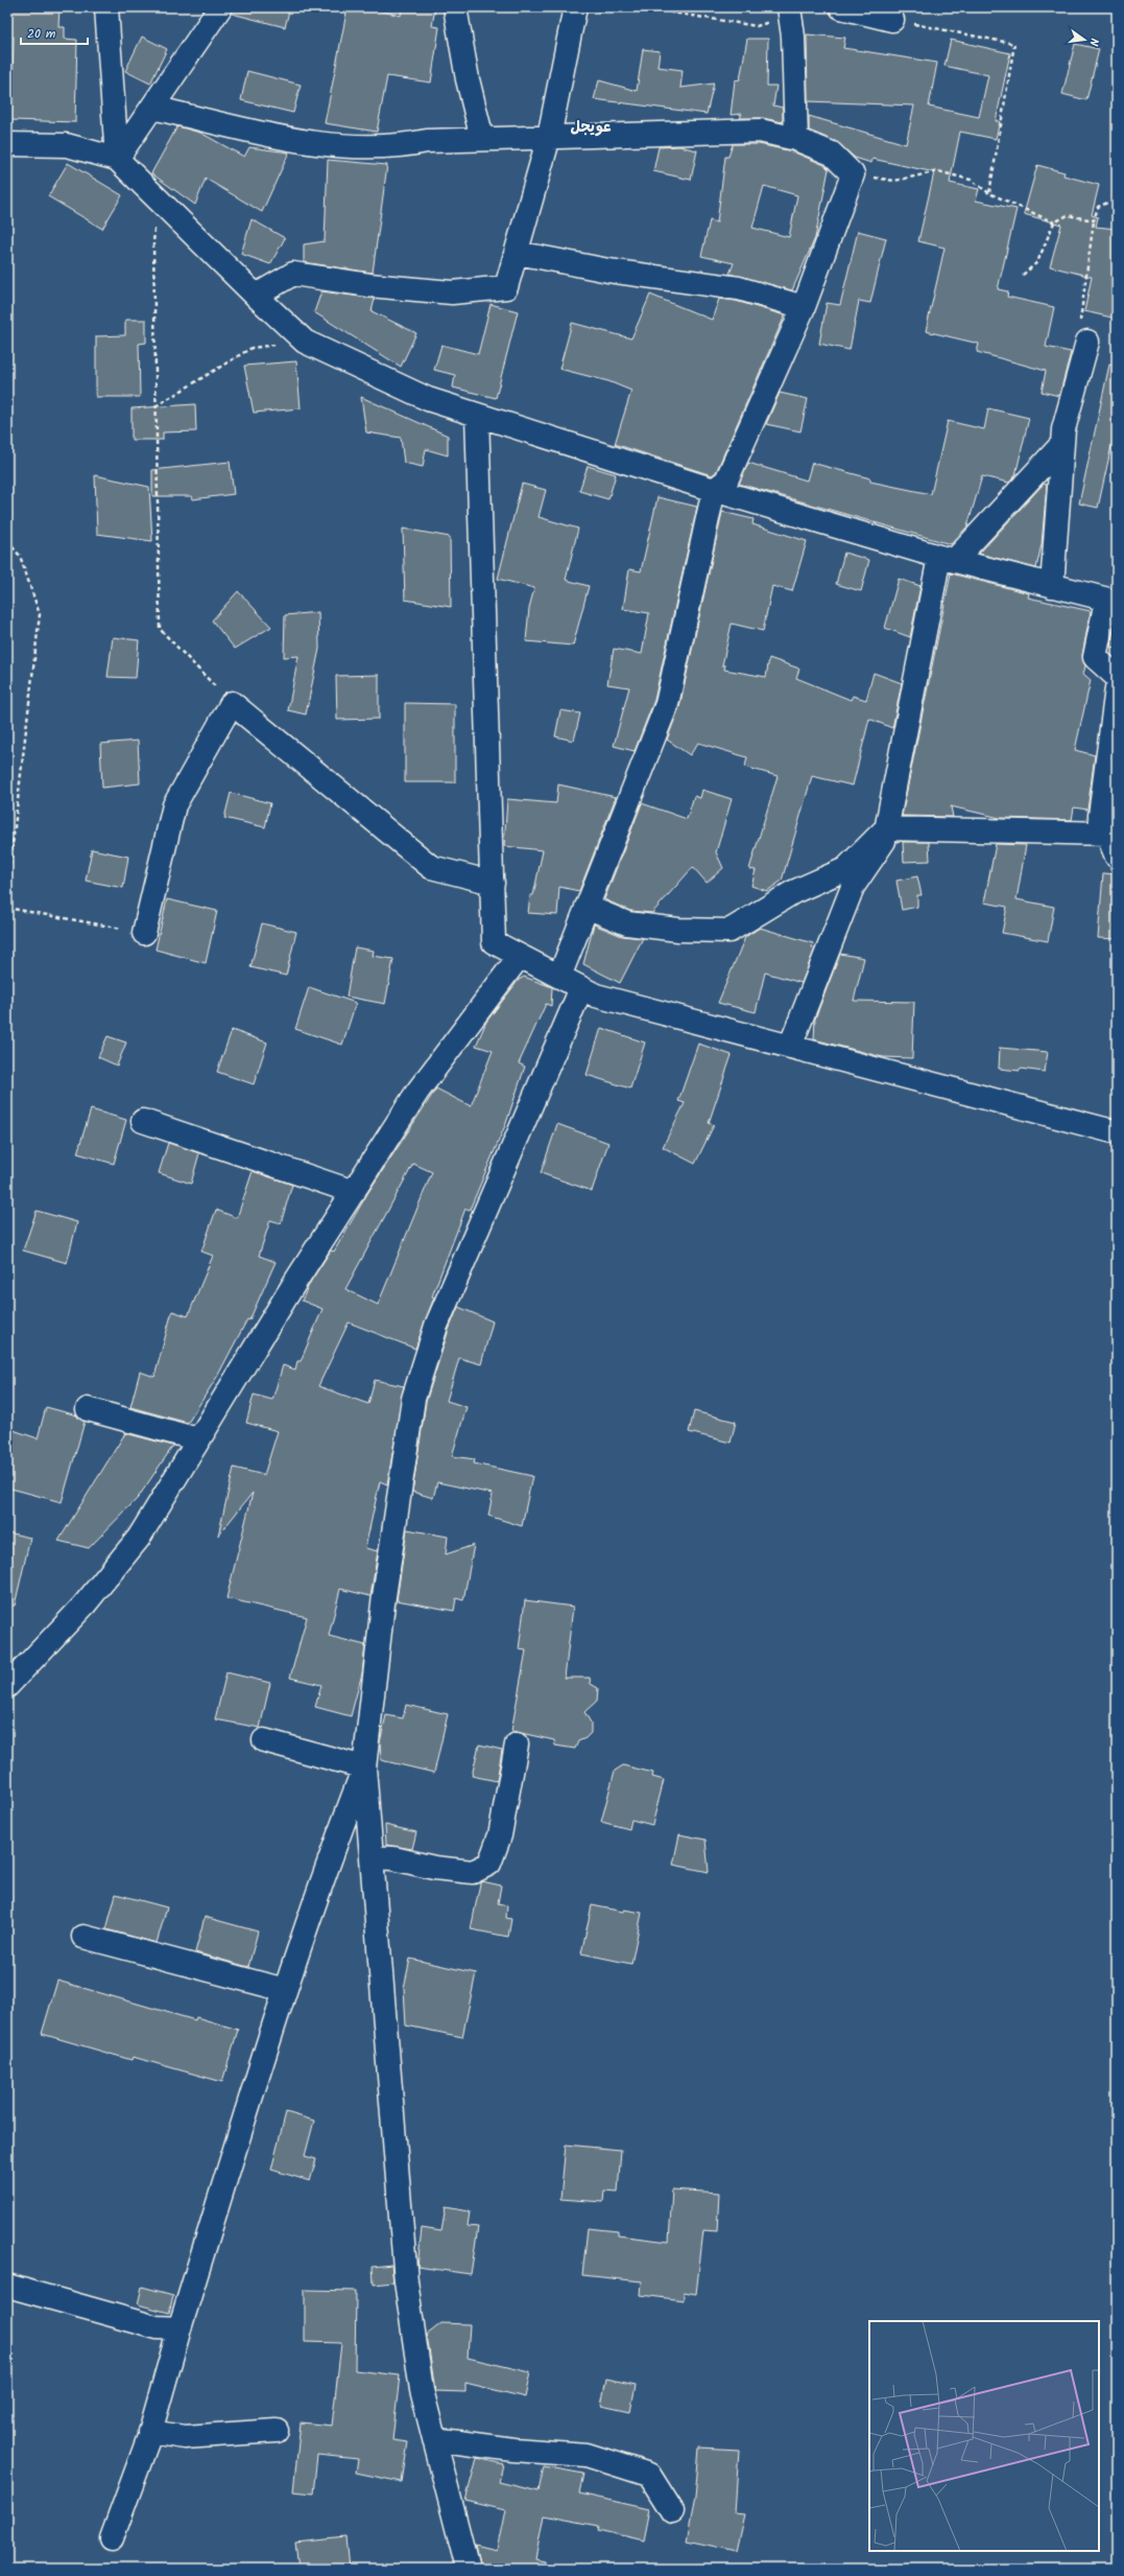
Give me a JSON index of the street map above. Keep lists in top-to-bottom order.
{
  "districts": ["عويجل"],
  "scale_bar": "20 m",
  "north": "right"
}
